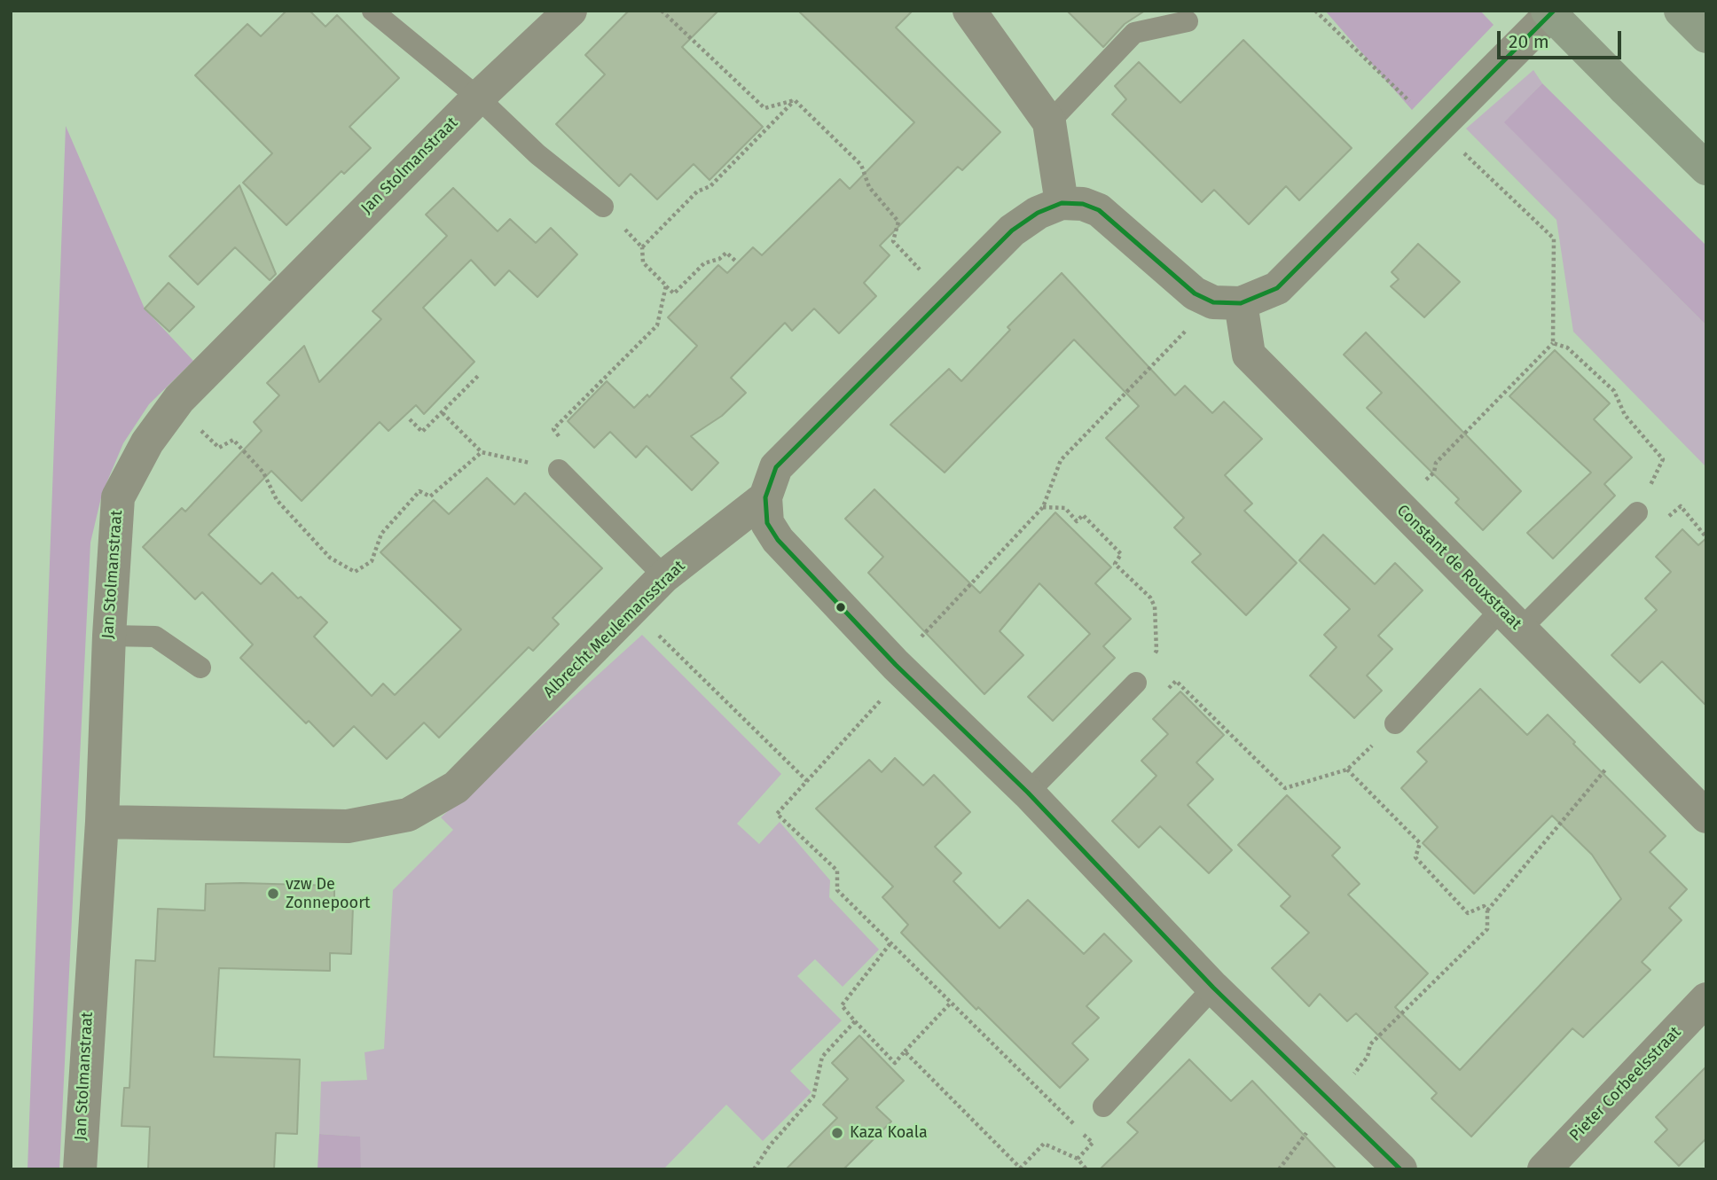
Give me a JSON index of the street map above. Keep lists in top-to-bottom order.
{
  "streets": {
    "street": [
      "Jan Stolmanstraat",
      "Constant de Rouxstraat",
      "Albrecht Meulemansstraat",
      "Pieter Corbeelsstraat"
    ]
  },
  "crossings": [
    ["Jan Stolmanstraat", "Albrecht Meulemansstraat"]
  ],
  "places": ["vzw De Zonnepoort", "Kaza Koala"],
  "scale_bar": "20 m"
}
